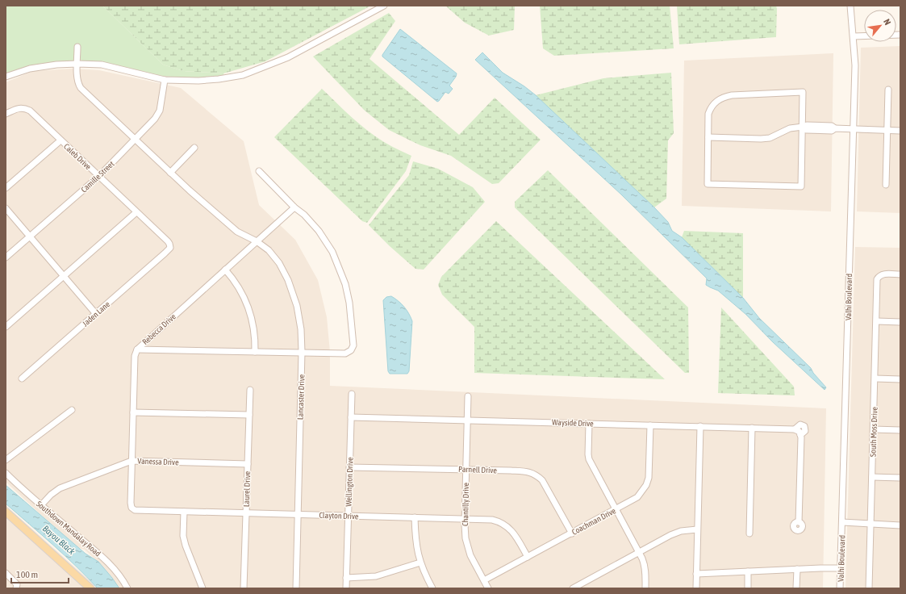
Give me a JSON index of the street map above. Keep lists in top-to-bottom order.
{
  "streets": {
    "street": [
      "Caleb Drive",
      "Camille Street",
      "Valhi Boulevard",
      "Jaden Lane",
      "Rebecca Drive",
      "Lancaster Drive",
      "Wayside Drive",
      "South Moss Drive",
      "Vanessa Drive",
      "Parnell Drive",
      "Wellington Drive",
      "Laurel Drive",
      "Chantilly Drive",
      "Clayton Drive",
      "Coachman Drive",
      "Southdown Mandalay Road"
    ]
  },
  "crossings": [
    ["Caleb Drive", "Camille Street"],
    ["Caleb Drive", "Jaden Lane"],
    ["Camille Street", "Lancaster Drive"],
    ["Rebecca Drive", "Lancaster Drive"],
    ["Rebecca Drive", "Vanessa Drive"],
    ["Rebecca Drive", "Clayton Drive"],
    ["Lancaster Drive", "Clayton Drive"],
    ["Wayside Drive", "Wellington Drive"],
    ["Wayside Drive", "Chantilly Drive"],
    ["Wayside Drive", "Coachman Drive"],
    ["Vanessa Drive", "Laurel Drive"],
    ["Vanessa Drive", "Southdown Mandalay Road"],
    ["Parnell Drive", "Wellington Drive"],
    ["Parnell Drive", "Chantilly Drive"],
    ["Parnell Drive", "Coachman Drive"],
    ["Wellington Drive", "Clayton Drive"],
    ["Laurel Drive", "Clayton Drive"],
    ["Chantilly Drive", "Clayton Drive"],
    ["Chantilly Drive", "Coachman Drive"],
    ["Clayton Drive", "Coachman Drive"]
  ],
  "water": ["Bayou Black"],
  "scale_bar": "100 m",
  "north": "top right"
}
